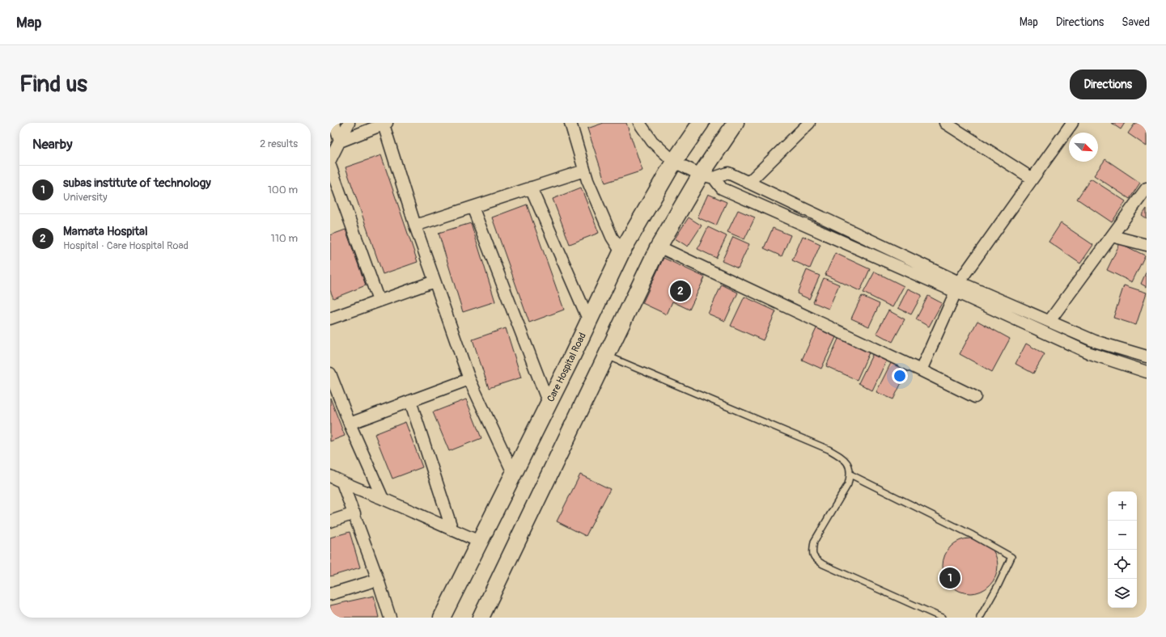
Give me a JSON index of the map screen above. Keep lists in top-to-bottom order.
{
  "streets": {
    "street": ["Care Hospital Road"]
  },
  "north": "bottom right",
  "page": {
    "header": "Map",
    "nav": ["Map", "Directions", "Saved"],
    "buttons": "Directions",
    "title": "Find us",
    "heading": ["Nearby", "2 results"],
    "list": [
      {
        "mark": "1",
        "name": "subas institute of technology",
        "note": "University",
        "value": "100 m"
      },
      {
        "mark": "2",
        "name": "Mamata Hospital",
        "note": "Hospital · Care Hospital Road",
        "value": "110 m"
      }
    ],
    "pins": ["2", "1"],
    "map_buttons": ["+", "−"]
  }
}
